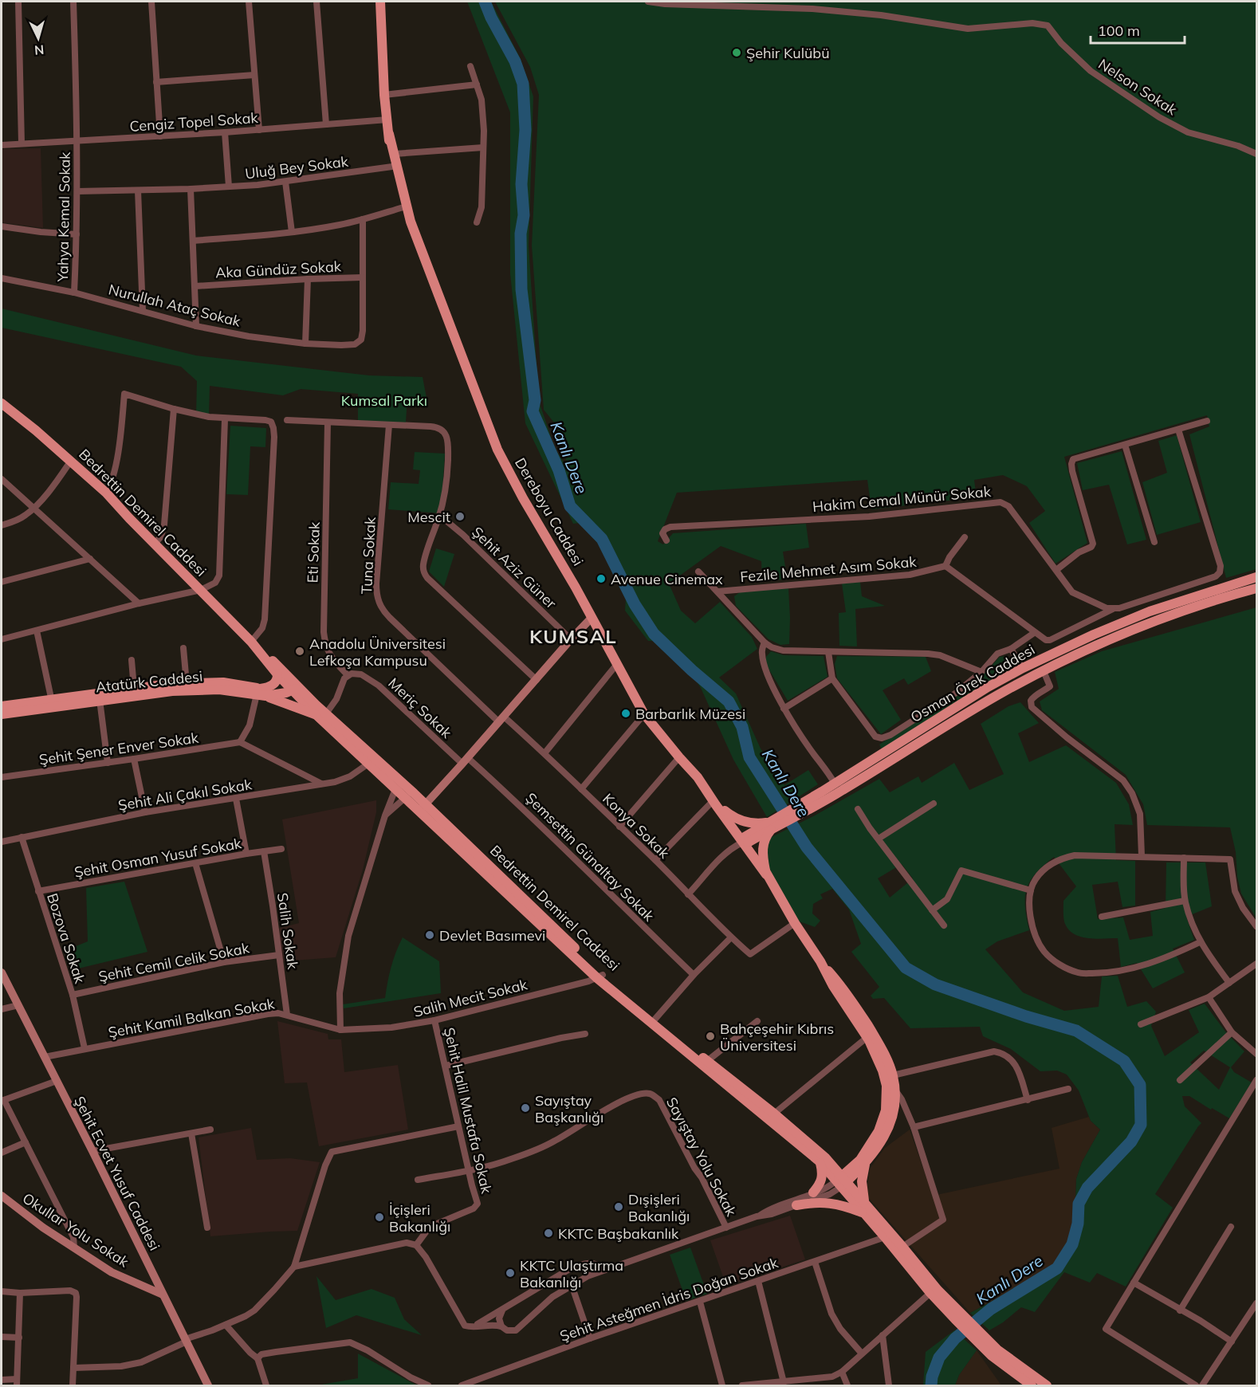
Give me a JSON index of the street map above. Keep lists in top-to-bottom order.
{
  "streets": {
    "main road": [
      "Dereboyu Caddesi",
      "Bedrettin Demirel Caddesi",
      "Atatürk Caddesi",
      "Osman Örek Caddesi",
      "Şehit Ecvet Yusuf Caddesi",
      "Okullar Yolu Sokak"
    ],
    "street": [
      "Nelson Sokak",
      "Cengiz Topel Sokak",
      "Uluğ Bey Sokak",
      "Yahya Kemal Sokak",
      "Aka Gündüz Sokak",
      "Nurullah Ataç Sokak",
      "Hakim Cemal Münür Sokak",
      "Eti Sokak",
      "Tuna Sokak",
      "Şehit Aziz Güner",
      "Fezile Mehmet Asım Sokak",
      "Meriç Sokak",
      "Şehit Şener Enver Sokak",
      "Şehit Ali Çakıl Sokak",
      "Konya Sokak",
      "Şemsettin Günaltay Sokak",
      "Şehit Osman Yusuf Sokak",
      "Salih Sokak",
      "Bozova Sokak",
      "Şehit Cemil Celik Sokak",
      "Salih Mecit Sokak",
      "Şehit Kamil Balkan Sokak",
      "Şehit Halil Mustafa Sokak",
      "Sayıştay Yolu Sokak",
      "Şehit Asteğmen İdris Doğan Sokak"
    ]
  },
  "crossings": [
    ["Cengiz Topel Sokak", "Uluğ Bey Sokak"],
    ["Cengiz Topel Sokak", "Yahya Kemal Sokak"],
    ["Cengiz Topel Sokak", "Dereboyu Caddesi"],
    ["Uluğ Bey Sokak", "Dereboyu Caddesi"],
    ["Yahya Kemal Sokak", "Nurullah Ataç Sokak"],
    ["Aka Gündüz Sokak", "Nurullah Ataç Sokak"],
    ["Dereboyu Caddesi", "Bedrettin Demirel Caddesi"],
    ["Dereboyu Caddesi", "Osman Örek Caddesi"],
    ["Dereboyu Caddesi", "Konya Sokak"],
    ["Bedrettin Demirel Caddesi", "Atatürk Caddesi"],
    ["Bedrettin Demirel Caddesi", "Şehit Ali Çakıl Sokak"],
    ["Bedrettin Demirel Caddesi", "Salih Mecit Sokak"],
    ["Eti Sokak", "Meriç Sokak"],
    ["Tuna Sokak", "Konya Sokak"],
    ["Meriç Sokak", "Şemsettin Günaltay Sokak"],
    ["Şehit Ali Çakıl Sokak", "Bozova Sokak"],
    ["Şehit Osman Yusuf Sokak", "Salih Sokak"],
    ["Şehit Osman Yusuf Sokak", "Bozova Sokak"],
    ["Salih Sokak", "Şehit Cemil Celik Sokak"],
    ["Salih Sokak", "Şehit Kamil Balkan Sokak"],
    ["Bozova Sokak", "Şehit Cemil Celik Sokak"],
    ["Bozova Sokak", "Şehit Kamil Balkan Sokak"],
    ["Salih Mecit Sokak", "Şehit Kamil Balkan Sokak"],
    ["Salih Mecit Sokak", "Şehit Halil Mustafa Sokak"],
    ["Şehit Kamil Balkan Sokak", "Şehit Ecvet Yusuf Caddesi"],
    ["Şehit Halil Mustafa Sokak", "Sayıştay Yolu Sokak"],
    ["Şehit Ecvet Yusuf Caddesi", "Okullar Yolu Sokak"]
  ],
  "districts": ["KUMSAL"],
  "water": ["Kanlı Dere"],
  "parks": ["Kumsal Parkı"],
  "places": [
    "Şehir Kulübü",
    "Mescit",
    "Avenue Cinemax",
    "Anadolu Üniversitesi Lefkoşa Kampusu",
    "Barbarlık Müzesi",
    "Devlet Basımevi",
    "Bahçeşehir Kıbrıs Üniversitesi",
    "Sayıştay Başkanlığı",
    "Dışişleri Bakanlığı",
    "İçişleri Bakanlığı",
    "KKTC Başbakanlık",
    "KKTC Ulaştırma Bakanlığı"
  ],
  "scale_bar": "100 m",
  "north": "bottom"
}
